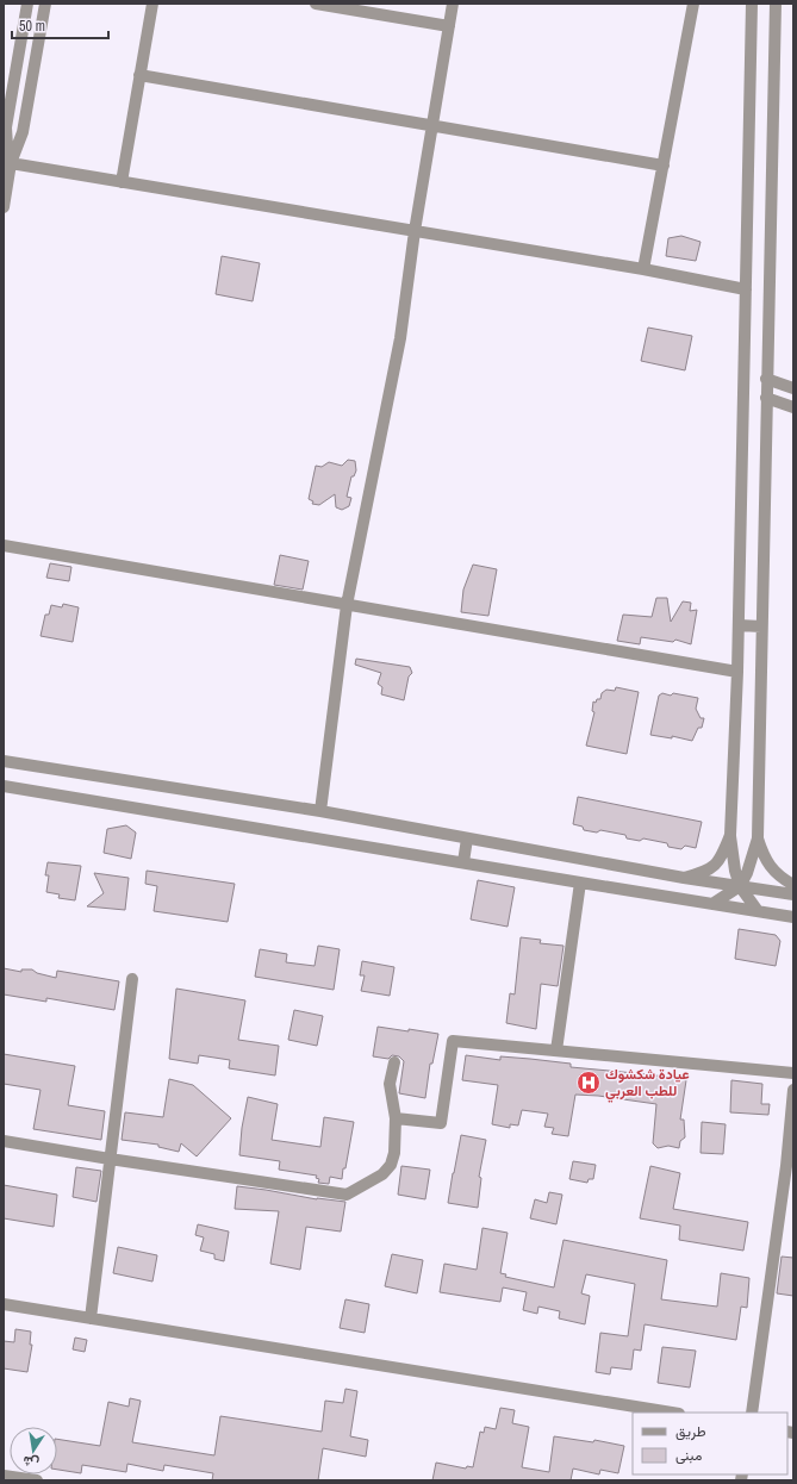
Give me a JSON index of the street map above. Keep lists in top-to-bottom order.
{
  "places": {
    "hospital": ["عيادة شكشوك للطب العربي"]
  },
  "legend": ["طريق", "مبنى"],
  "scale_bar": "50 m",
  "north": "bottom"
}
